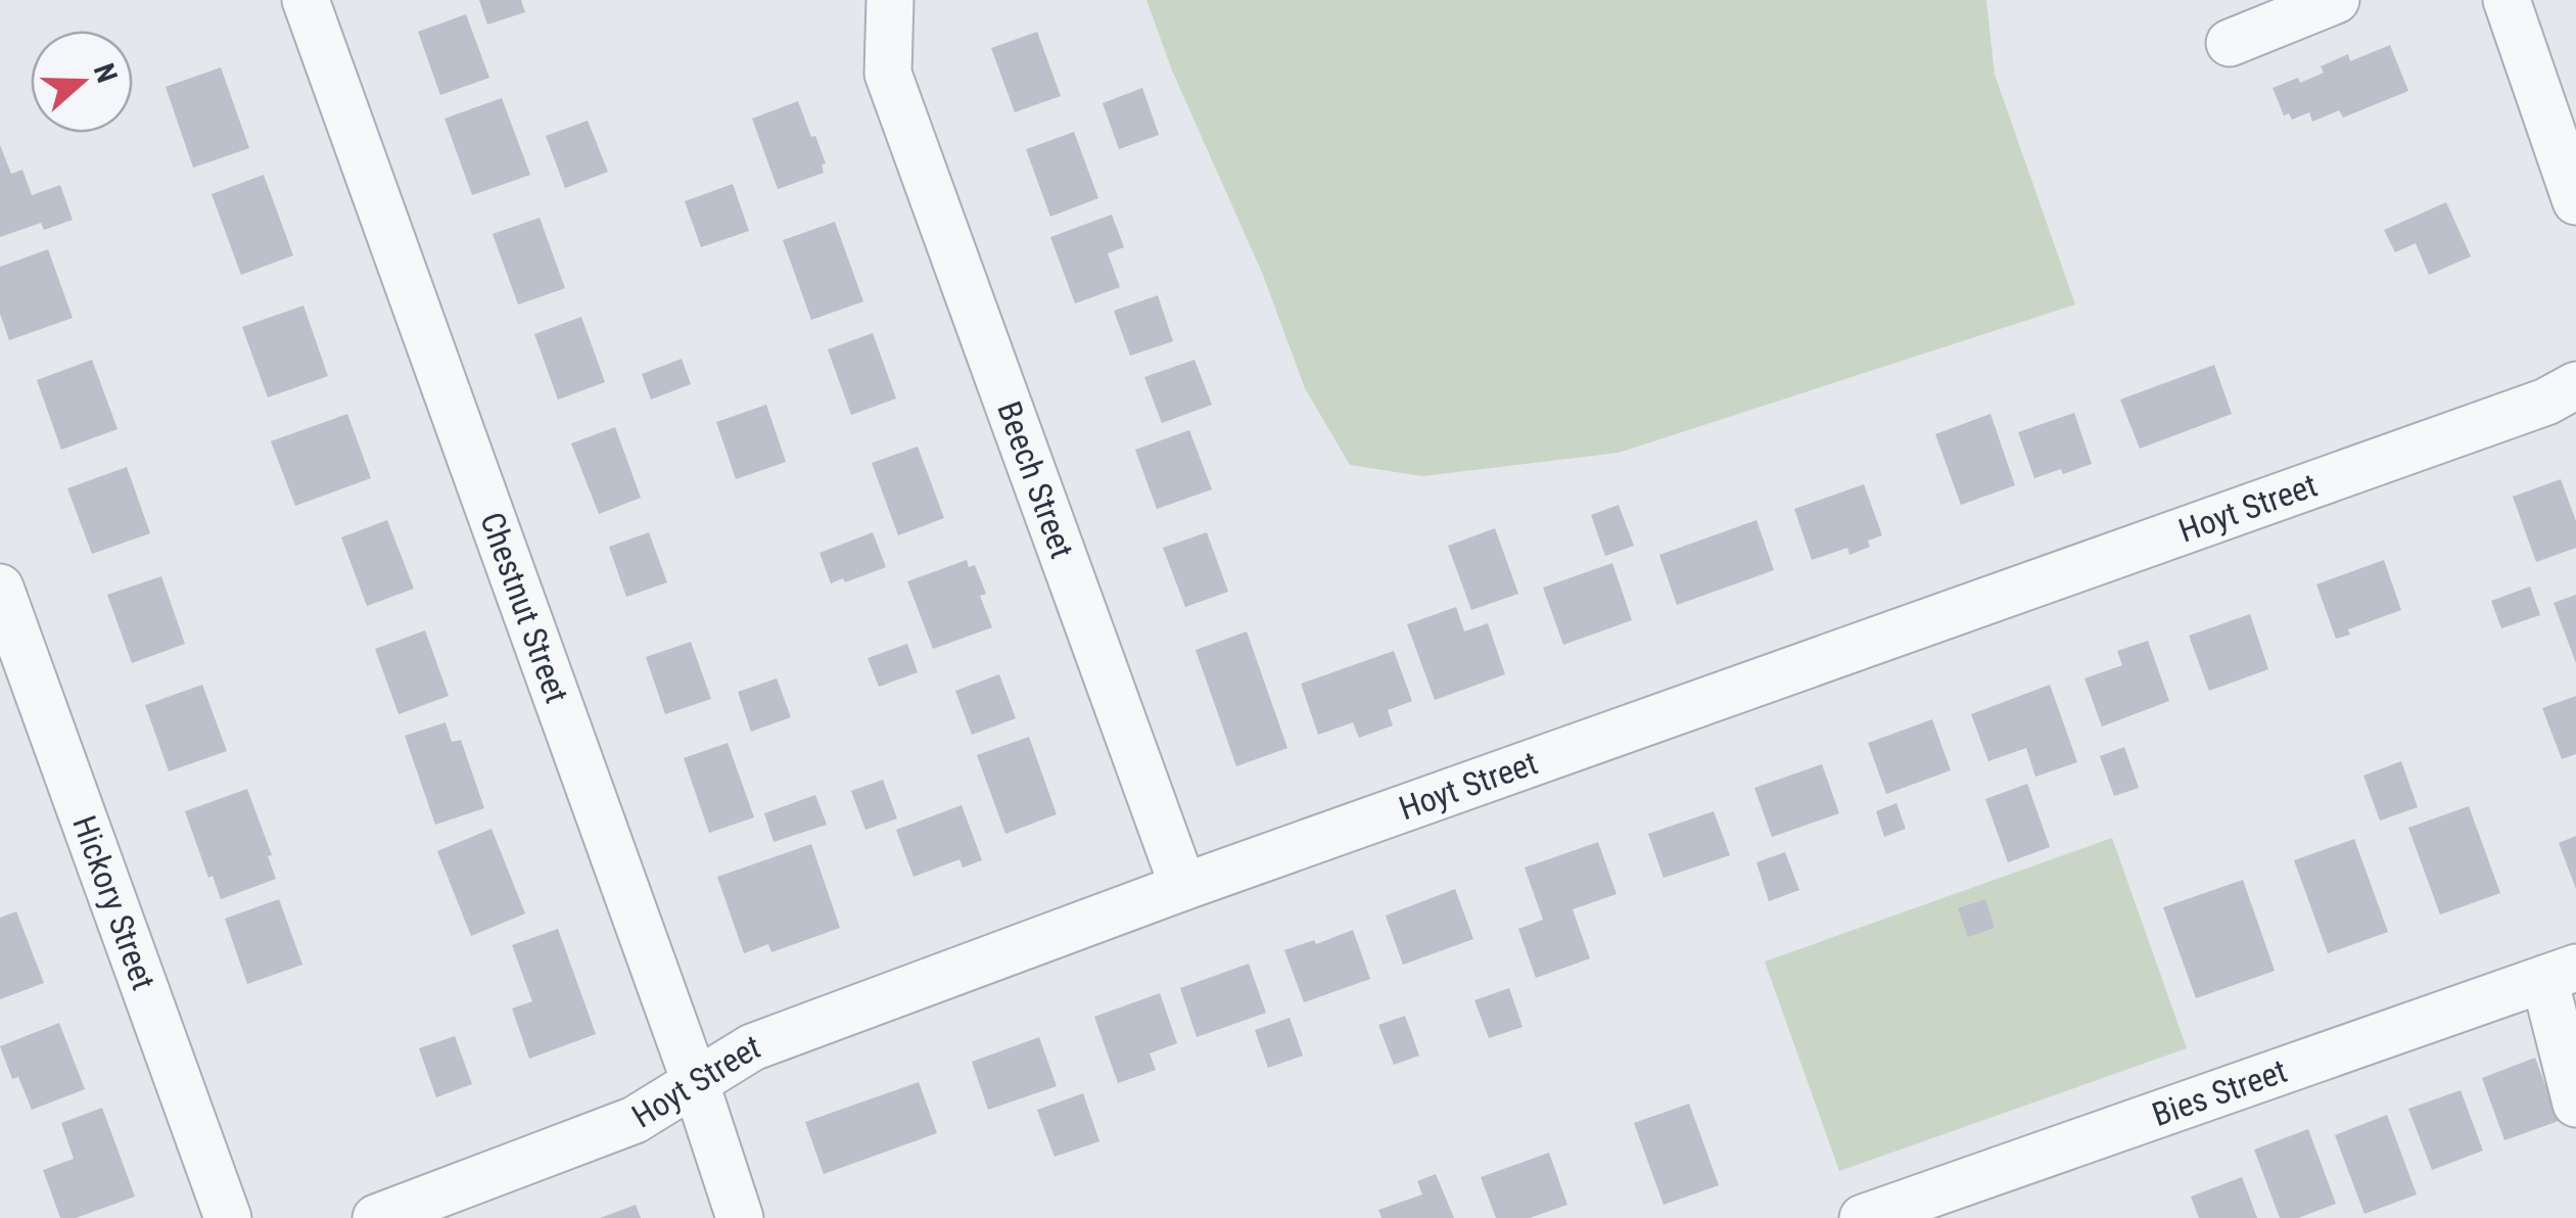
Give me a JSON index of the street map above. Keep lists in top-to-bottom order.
{
  "streets": {
    "street": [
      "Beech Street",
      "Hoyt Street",
      "Chestnut Street",
      "Hickory Street",
      "Bies Street"
    ]
  },
  "crossings": [
    ["Beech Street", "Hoyt Street"],
    ["Hoyt Street", "Chestnut Street"]
  ],
  "north": "right"
}
